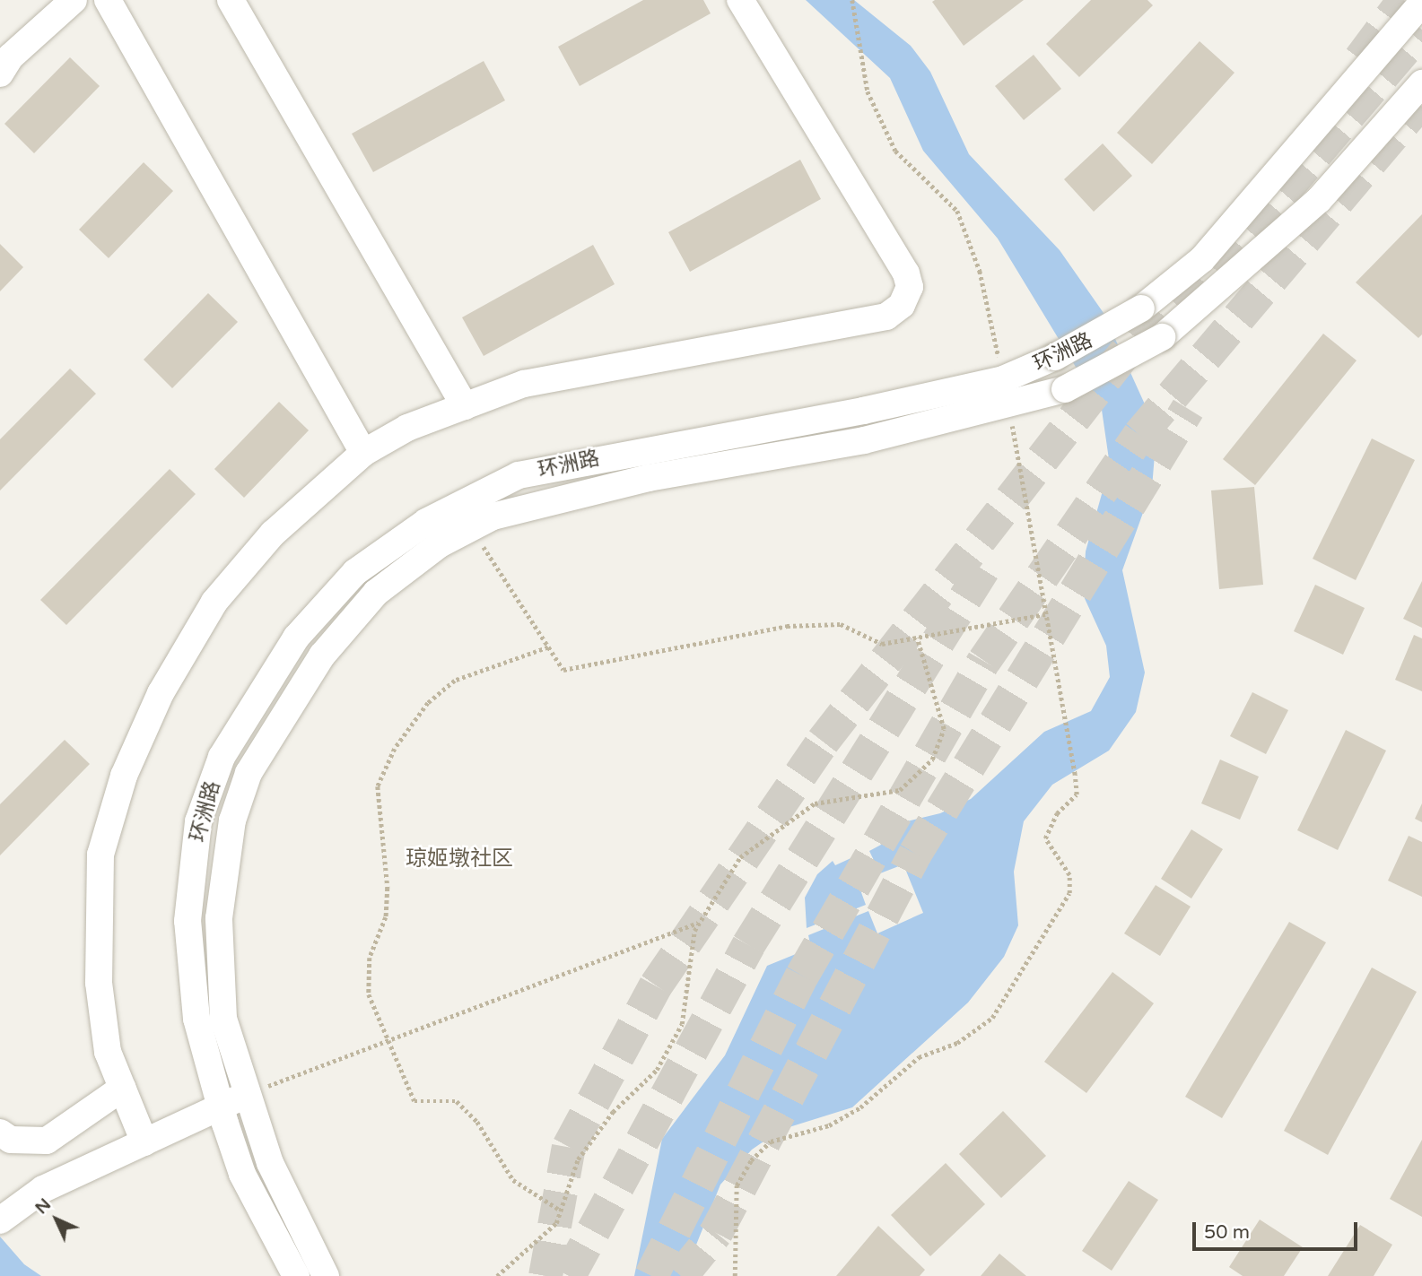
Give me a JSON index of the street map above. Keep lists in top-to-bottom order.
{
  "streets": {
    "street": ["环洲路"]
  },
  "districts": ["琼姬墩社区"],
  "scale_bar": "50 m",
  "north": "top left"
}
